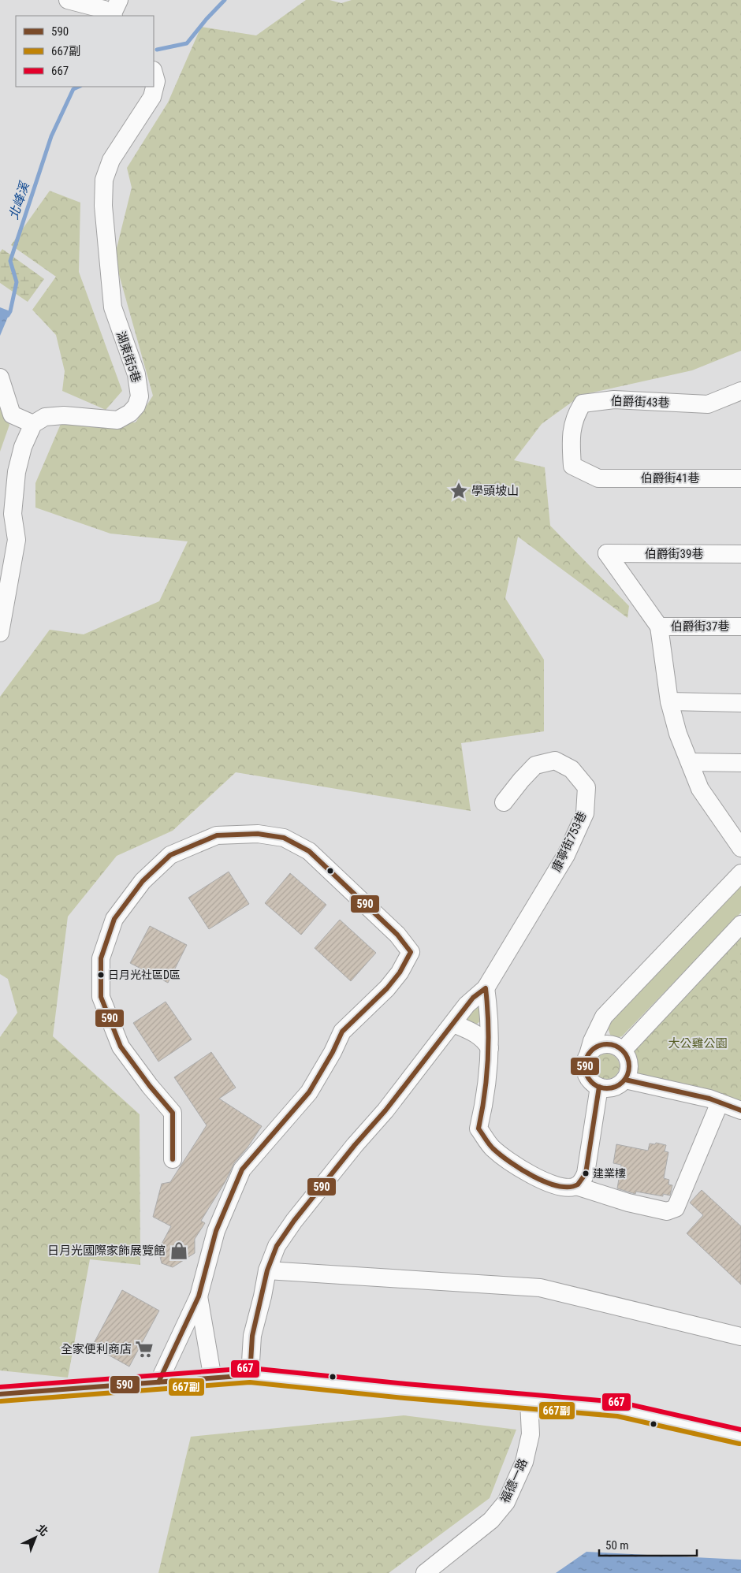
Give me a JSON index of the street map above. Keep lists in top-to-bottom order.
{
  "streets": {
    "street": [
      "湖東街5巷",
      "伯爵街43巷",
      "伯爵街41巷",
      "伯爵街39巷",
      "伯爵街37巷",
      "康寧街753巷",
      "福德一路"
    ]
  },
  "crossings": [
    ["伯爵街43巷", "伯爵街41巷"],
    ["伯爵街39巷", "伯爵街37巷"]
  ],
  "water": ["北峰溪"],
  "parks": ["大公雞公園"],
  "places": {
    "place": ["學頭坡山"],
    "other": ["日月光社區D區", "建業樓"],
    "shop": ["日月光國際家飾展覽館"],
    "supermarket": ["全家便利商店"]
  },
  "lines": ["transit line 590", "transit line 667", "transit line 667副"],
  "legend": ["590", "667副", "667"],
  "scale_bar": "50 m",
  "north": "top right"
}
